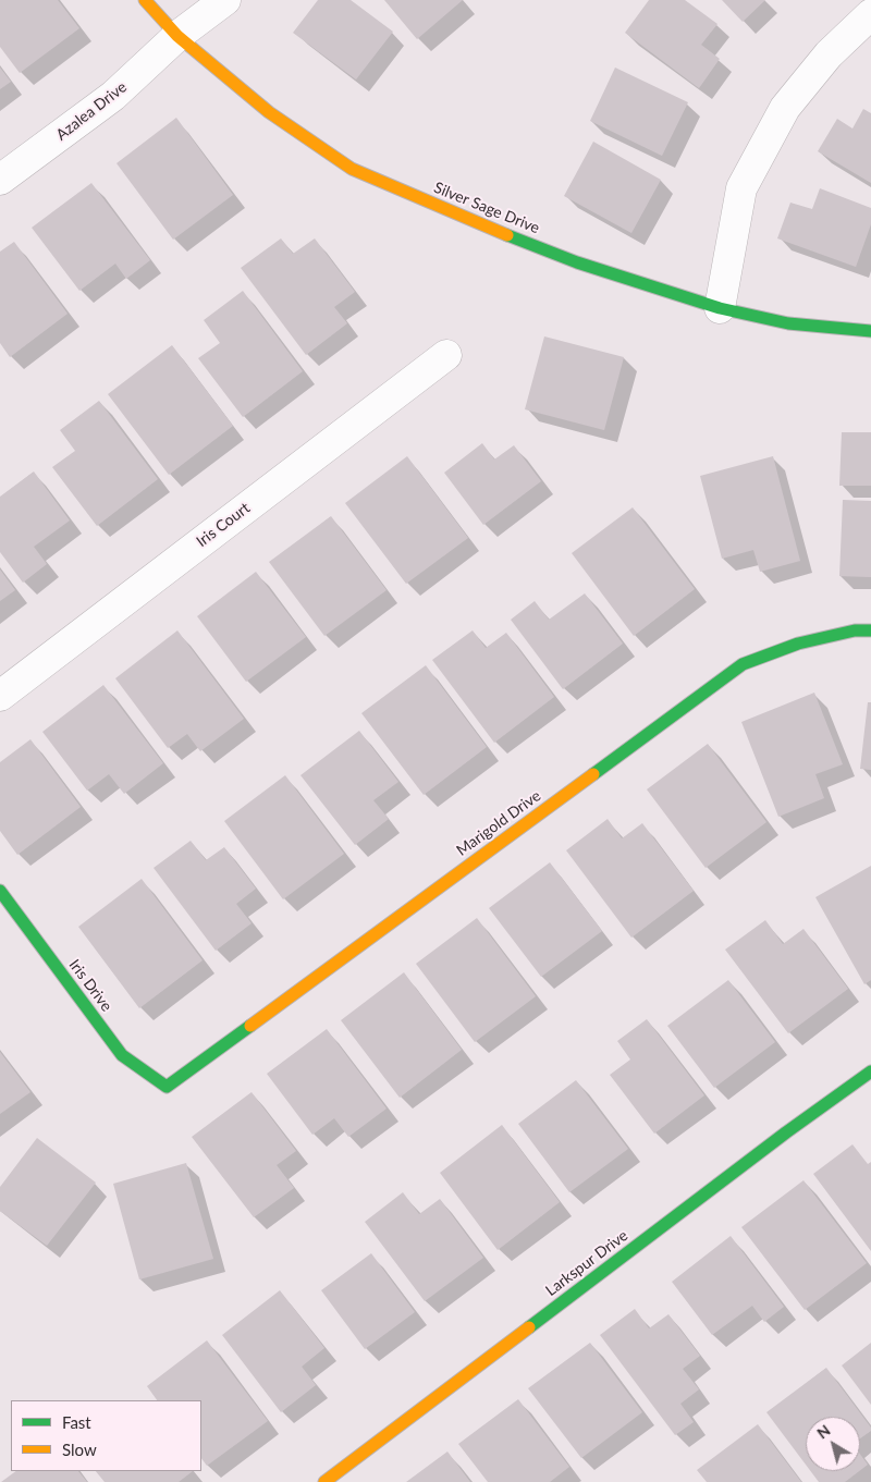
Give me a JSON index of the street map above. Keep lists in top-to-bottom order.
{
  "streets": {
    "street": [
      "Azalea Drive",
      "Silver Sage Drive",
      "Iris Court",
      "Marigold Drive",
      "Iris Drive",
      "Larkspur Drive"
    ]
  },
  "crossings": [
    ["Azalea Drive", "Silver Sage Drive"],
    ["Marigold Drive", "Iris Drive"]
  ],
  "legend": ["Fast", "Slow"],
  "north": "top left"
}
